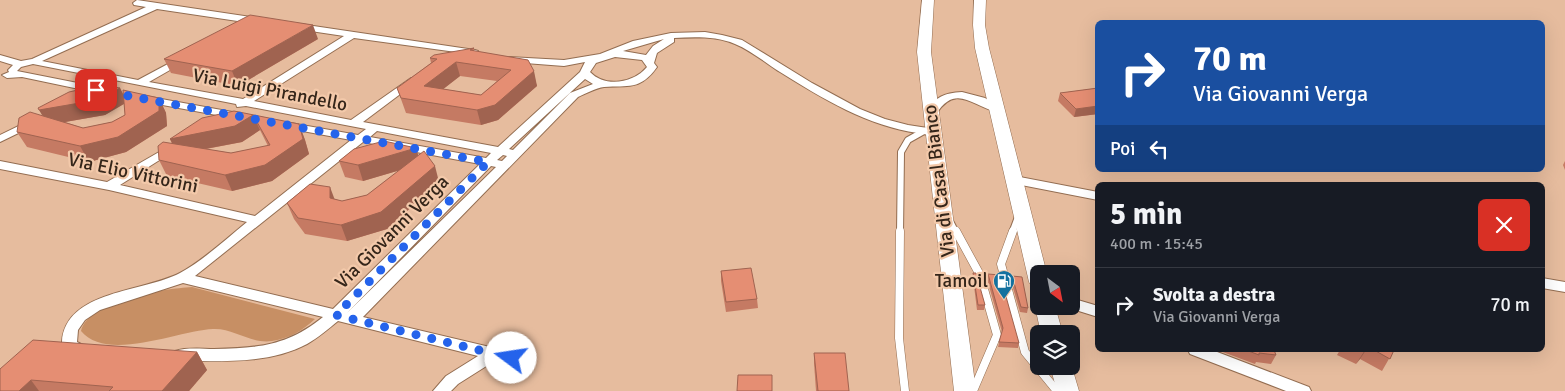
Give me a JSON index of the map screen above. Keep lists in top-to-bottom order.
{
  "streets": {
    "main road": ["Via di Casal Bianco"],
    "street": ["Via Luigi Pirandello", "Via Elio Vittorini", "Via Giovanni Verga"]
  },
  "crossings": [
    ["Via Luigi Pirandello", "Via Giovanni Verga"]
  ],
  "places": {
    "fuel station": ["Tamoil"]
  },
  "north": "bottom right",
  "page": {
    "turn": ["70 m", "Via Giovanni Verga"],
    "then": "Poi",
    "heading": ["5 min", "400 m · 15:45"],
    "list": [
      {
        "name": "Svolta a destra",
        "note": "Via Giovanni Verga",
        "value": "70 m"
      }
    ]
  }
}
